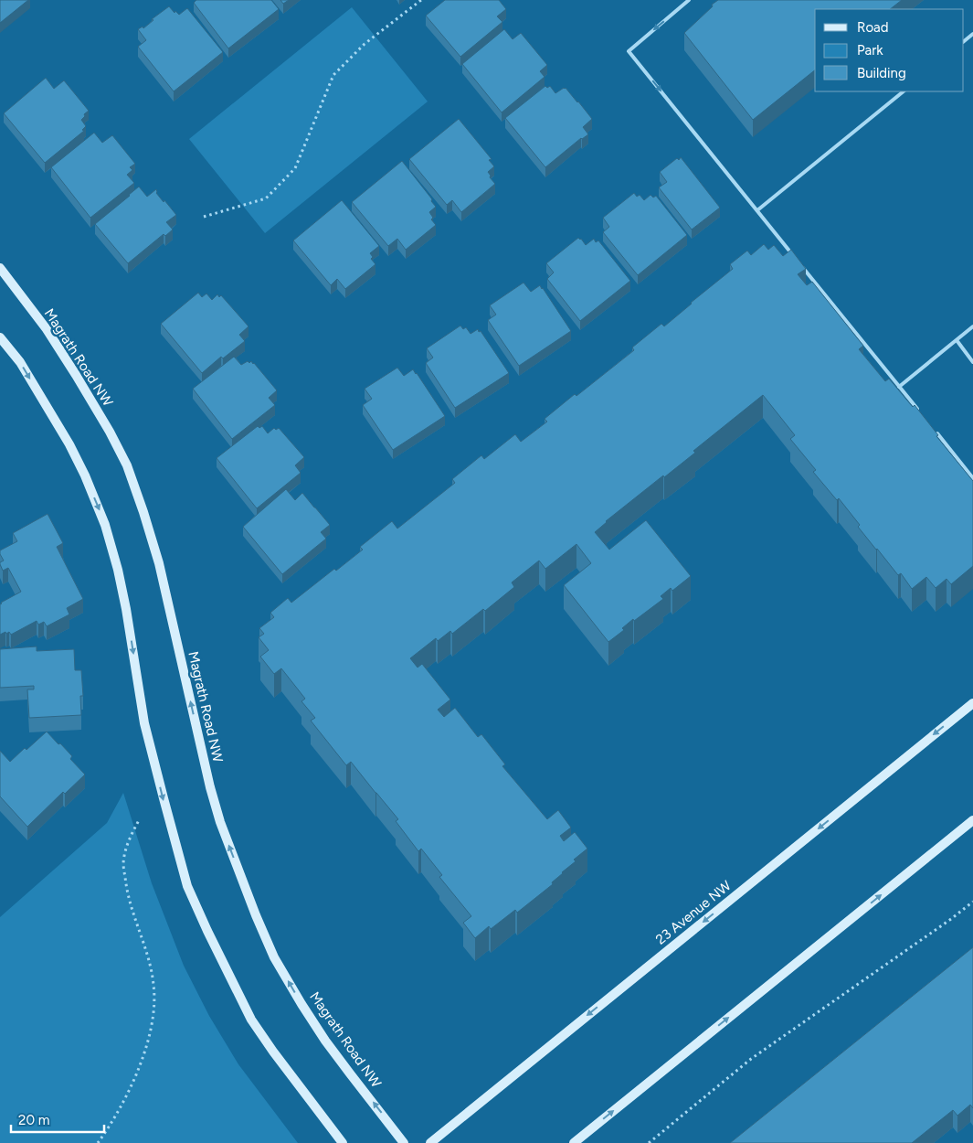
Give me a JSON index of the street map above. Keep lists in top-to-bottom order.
{
  "streets": {
    "street": ["Magrath Road NW", "23 Avenue NW"]
  },
  "one_way": ["23 Avenue NW"],
  "legend": ["Road", "Park", "Building"],
  "scale_bar": "20 m"
}
